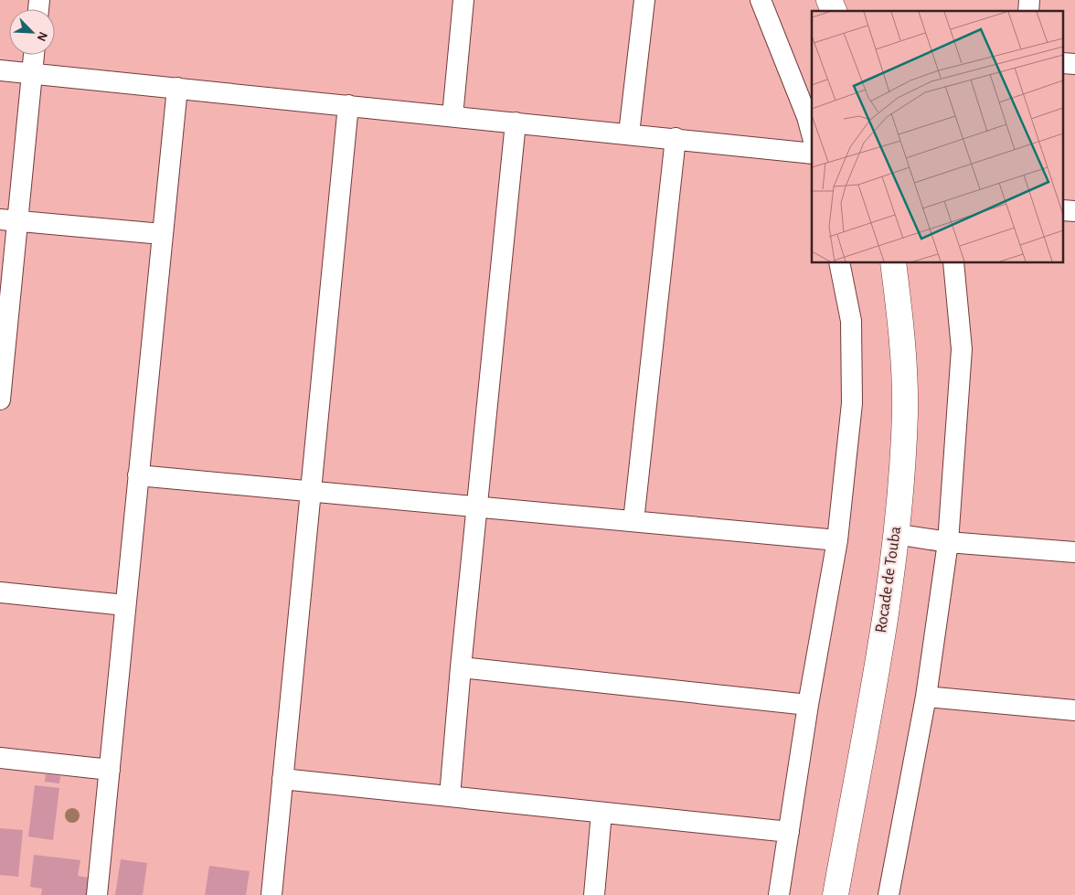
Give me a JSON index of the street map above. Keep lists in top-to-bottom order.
{
  "streets": {
    "main road": ["Rocade de Touba"]
  },
  "north": "bottom right"
}
